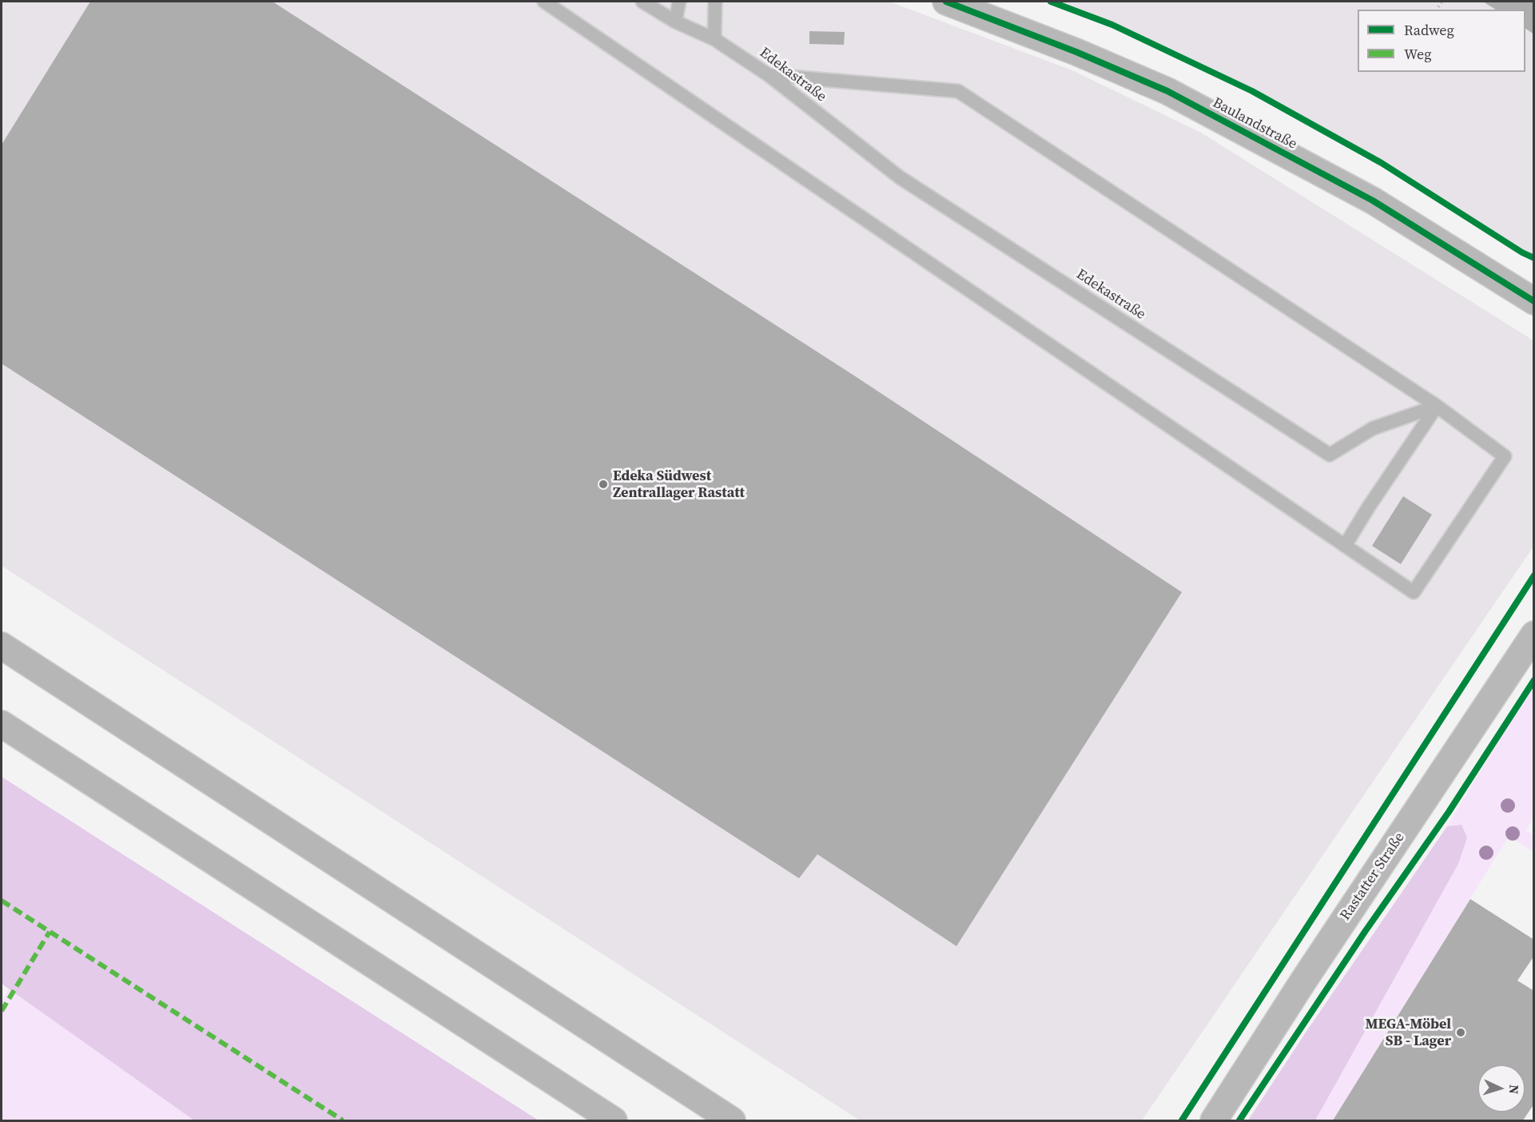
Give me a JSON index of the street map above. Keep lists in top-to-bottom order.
{
  "streets": {
    "street": ["Baulandstraße", "Rastatter Straße"],
    "lane": ["Edekastraße"]
  },
  "places": ["Edeka Südwest Zentrallager Rastatt", "MEGA-Möbel SB - Lager"],
  "legend": ["Radweg", "Weg"],
  "north": "right"
}
